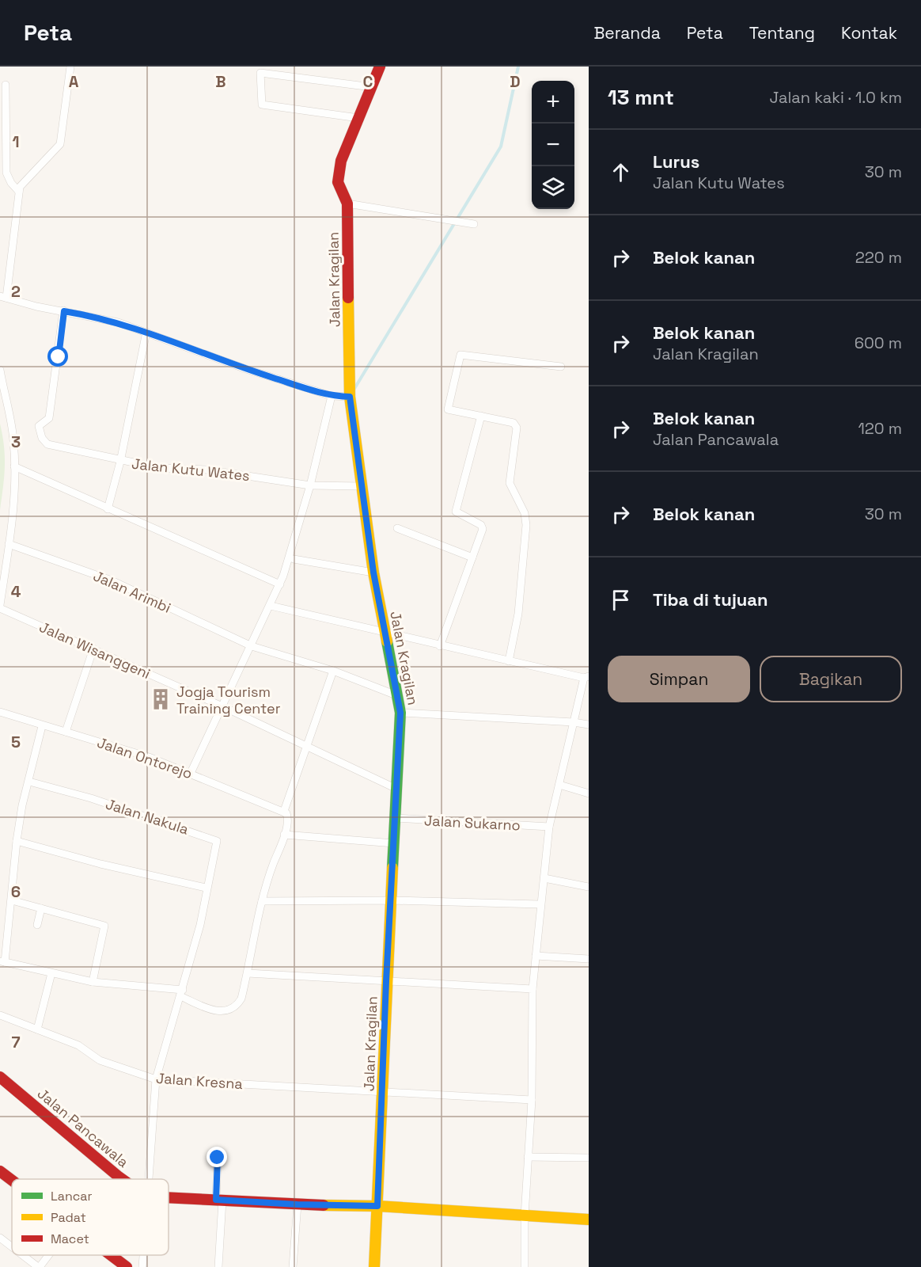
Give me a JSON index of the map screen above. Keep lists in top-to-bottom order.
{
  "streets": {
    "street": [
      "Jalan Kragilan",
      "Jalan Kutu Wates",
      "Jalan Arimbi",
      "Jalan Wisanggeni",
      "Jalan Ontorejo",
      "Jalan Nakula",
      "Jalan Sukarno",
      "Jalan Kresna",
      "Jalan Pancawala"
    ]
  },
  "crossings": [
    ["Jalan Kragilan", "Jalan Kutu Wates"],
    ["Jalan Kragilan", "Jalan Arimbi"],
    ["Jalan Kragilan", "Jalan Wisanggeni"],
    ["Jalan Kragilan", "Jalan Sukarno"],
    ["Jalan Kragilan", "Jalan Kresna"]
  ],
  "places": {
    "building": ["Jogja Tourism Training Center"]
  },
  "legend": ["Lancar", "Padat", "Macet"],
  "page": {
    "header": "Peta",
    "nav": [
      "Beranda",
      "Peta",
      "Tentang",
      "Kontak"
    ],
    "heading": ["13 mnt", "Jalan kaki · 1.0 km"],
    "map_buttons": ["+", "−"],
    "list": [
      ["Lurus", "Jalan Kutu Wates", "30 m"],
      ["Belok kanan", "220 m"],
      ["Belok kanan", "Jalan Kragilan", "600 m"],
      ["Belok kanan", "Jalan Pancawala", "120 m"],
      ["Belok kanan", "30 m"],
      "Tiba di tujuan"
    ],
    "buttons": ["Simpan", "Bagikan"]
  },
  "grid": {
    "columns": [
      "A",
      "B",
      "C",
      "D"
    ],
    "rows": [
      "1",
      "2",
      "3",
      "4",
      "5",
      "6",
      "7"
    ]
  }
}
